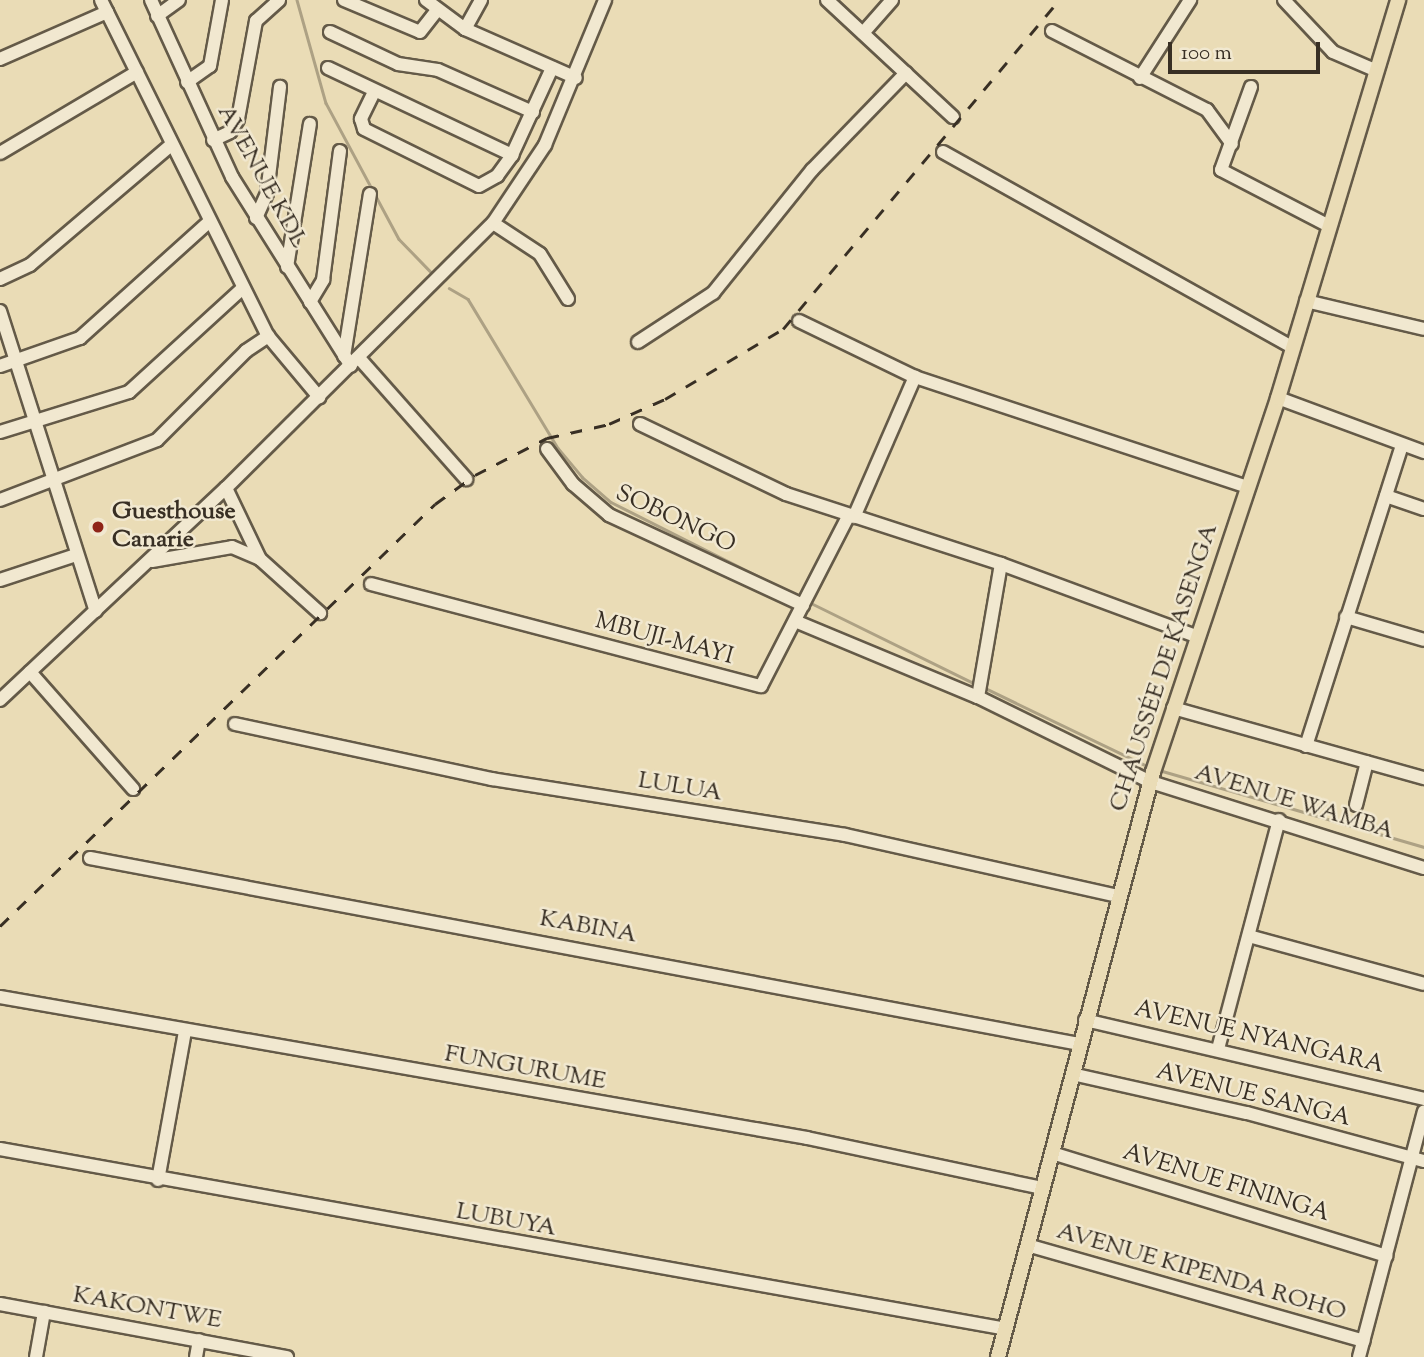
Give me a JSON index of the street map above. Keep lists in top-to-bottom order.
{
  "streets": {
    "main road": ["CHAUSSÉE DE KASENGA"],
    "street": [
      "AVENUE KDL",
      "SOBONGO",
      "MBUJI-MAYI",
      "LULUA",
      "AVENUE WAMBA",
      "KABINA",
      "AVENUE NYANGARA",
      "FUNGURUME",
      "AVENUE SANGA",
      "AVENUE FININGA",
      "LUBUYA",
      "AVENUE KIPENDA ROHO",
      "KAKONTWE"
    ]
  },
  "crossings": [
    ["SOBONGO", "MBUJI-MAYI"],
    ["MBUJI-MAYI", "AVENUE WAMBA"],
    ["CHAUSSÉE DE KASENGA", "LULUA"],
    ["CHAUSSÉE DE KASENGA", "AVENUE WAMBA"],
    ["CHAUSSÉE DE KASENGA", "KABINA"],
    ["CHAUSSÉE DE KASENGA", "AVENUE NYANGARA"],
    ["CHAUSSÉE DE KASENGA", "FUNGURUME"],
    ["CHAUSSÉE DE KASENGA", "AVENUE SANGA"],
    ["CHAUSSÉE DE KASENGA", "AVENUE FININGA"],
    ["CHAUSSÉE DE KASENGA", "LUBUYA"],
    ["CHAUSSÉE DE KASENGA", "AVENUE KIPENDA ROHO"]
  ],
  "places": ["Guesthouse Canarie"],
  "scale_bar": "100 m"
}
